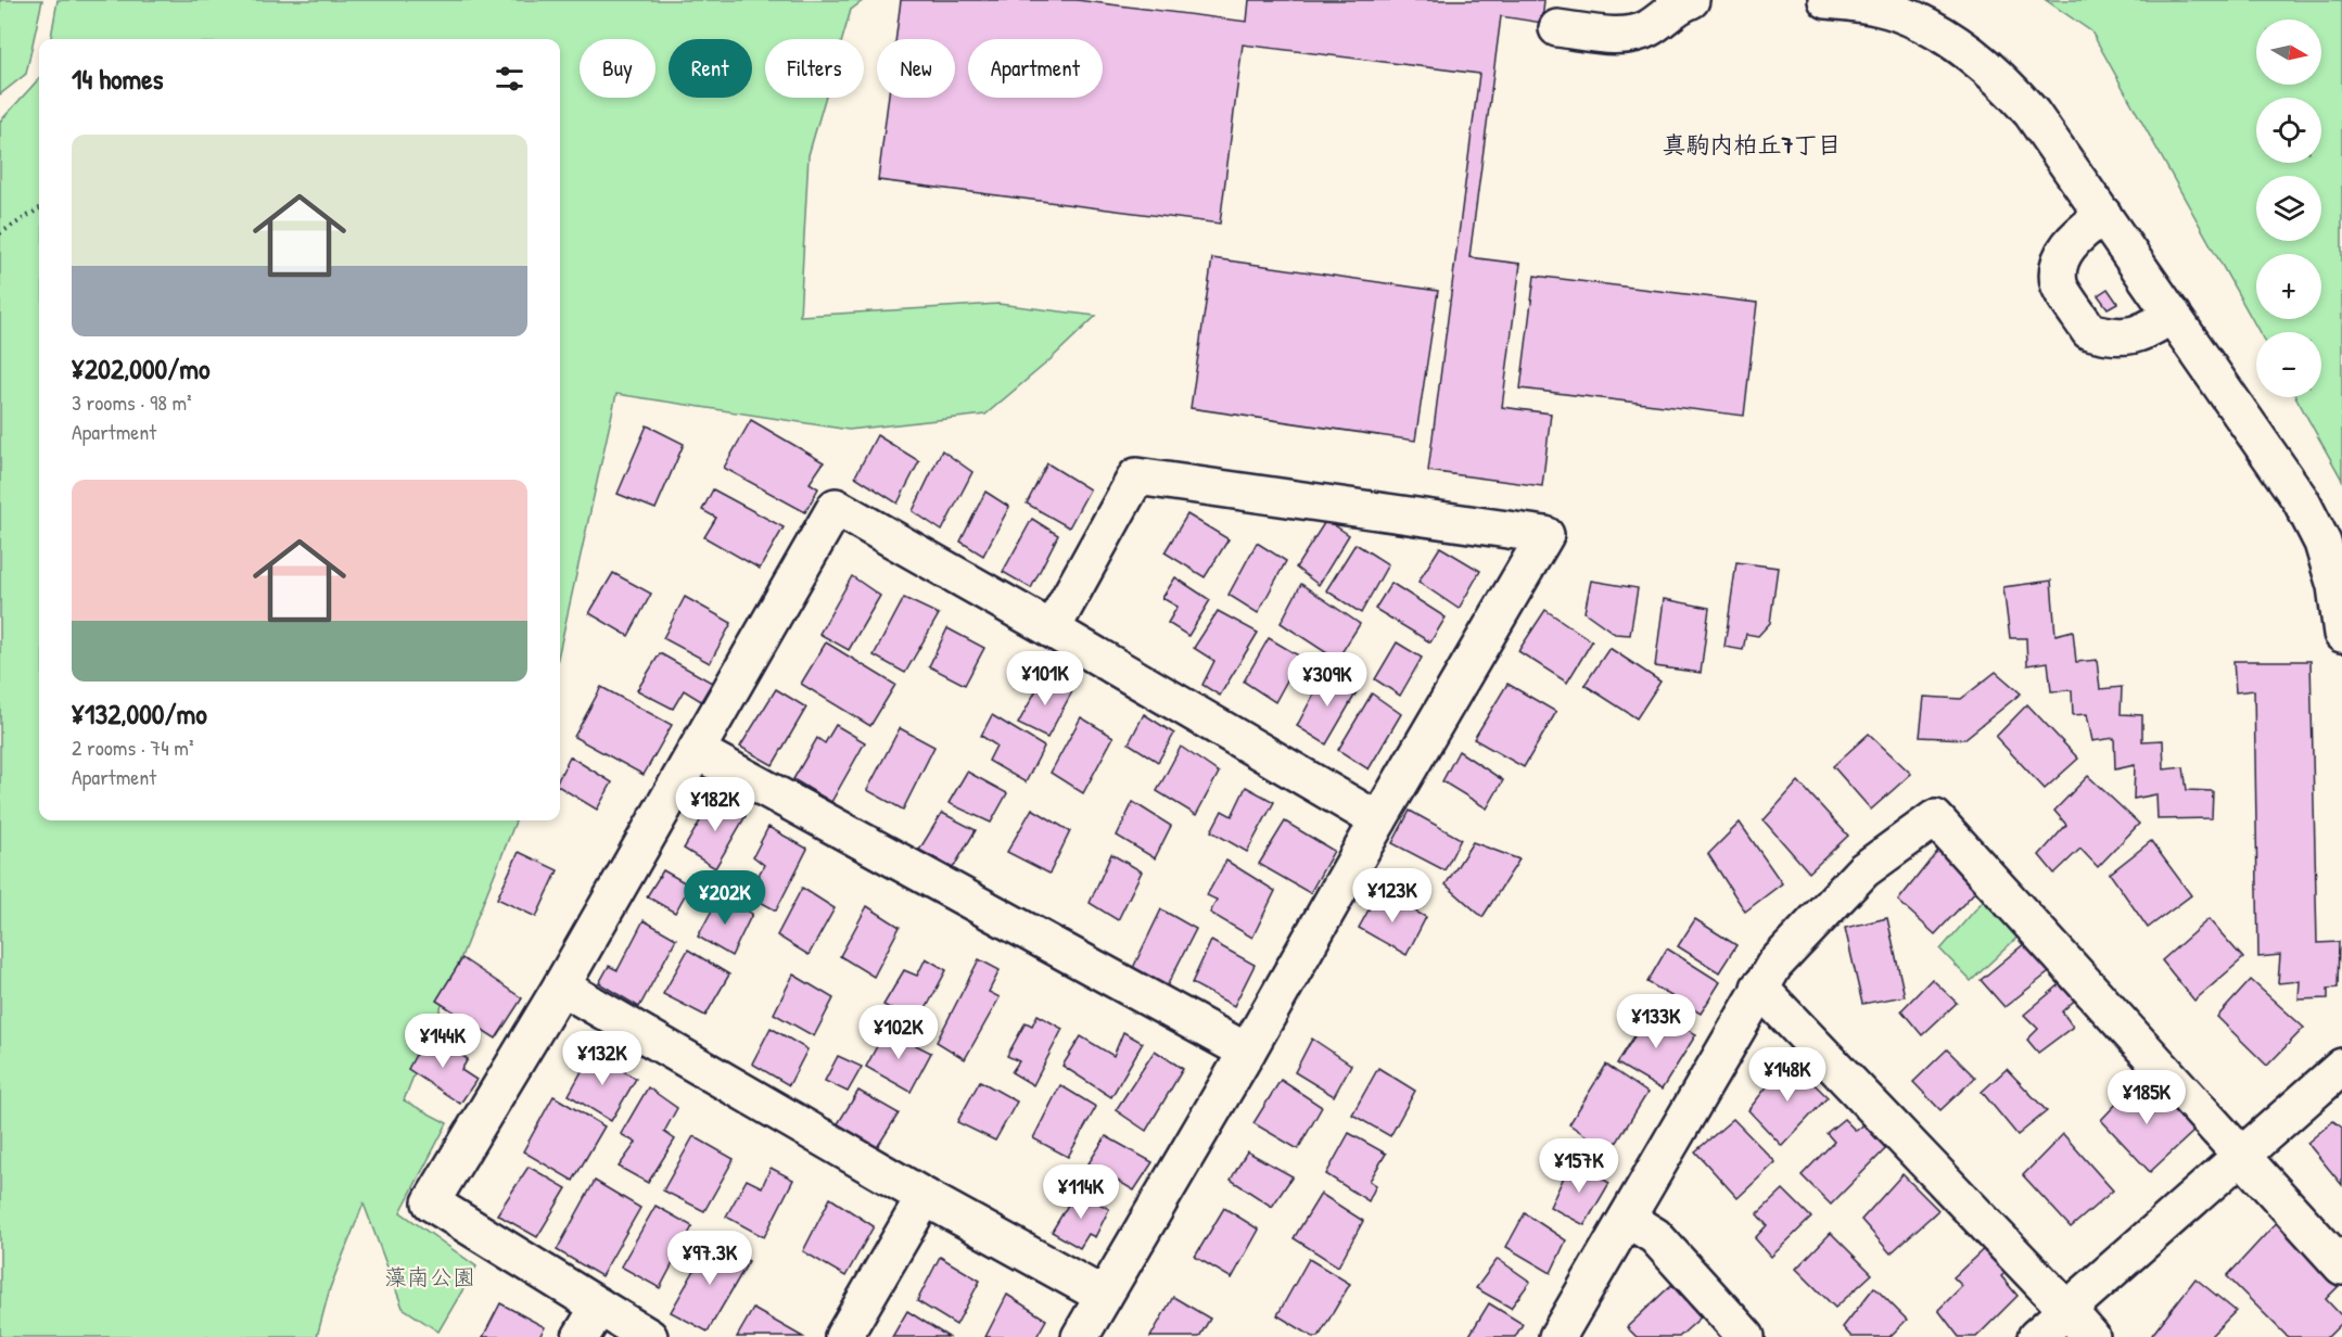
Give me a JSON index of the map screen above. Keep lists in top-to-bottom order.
{
  "districts": ["真駒内柏丘7丁目"],
  "parks": ["藻南公園"],
  "north": "right",
  "page": {
    "map_buttons": ["+", "−"],
    "chip": [
      "Buy",
      "Rent",
      "Filters",
      "New",
      "Apartment"
    ],
    "heading": "14 homes",
    "list": [
      {
        "name": "¥202,000/mo",
        "note": "3 rooms · 98 m² · Apartment"
      },
      {
        "name": "¥132,000/mo",
        "note": "2 rooms · 74 m² · Apartment"
      }
    ],
    "price": [
      "¥101K",
      "¥309K",
      "¥182K",
      "¥123K",
      "¥202K",
      "¥133K",
      "¥102K",
      "¥144K",
      "¥132K",
      "¥148K",
      "¥185K",
      "¥157K",
      "¥114K",
      "¥97.3K"
    ]
  }
}
